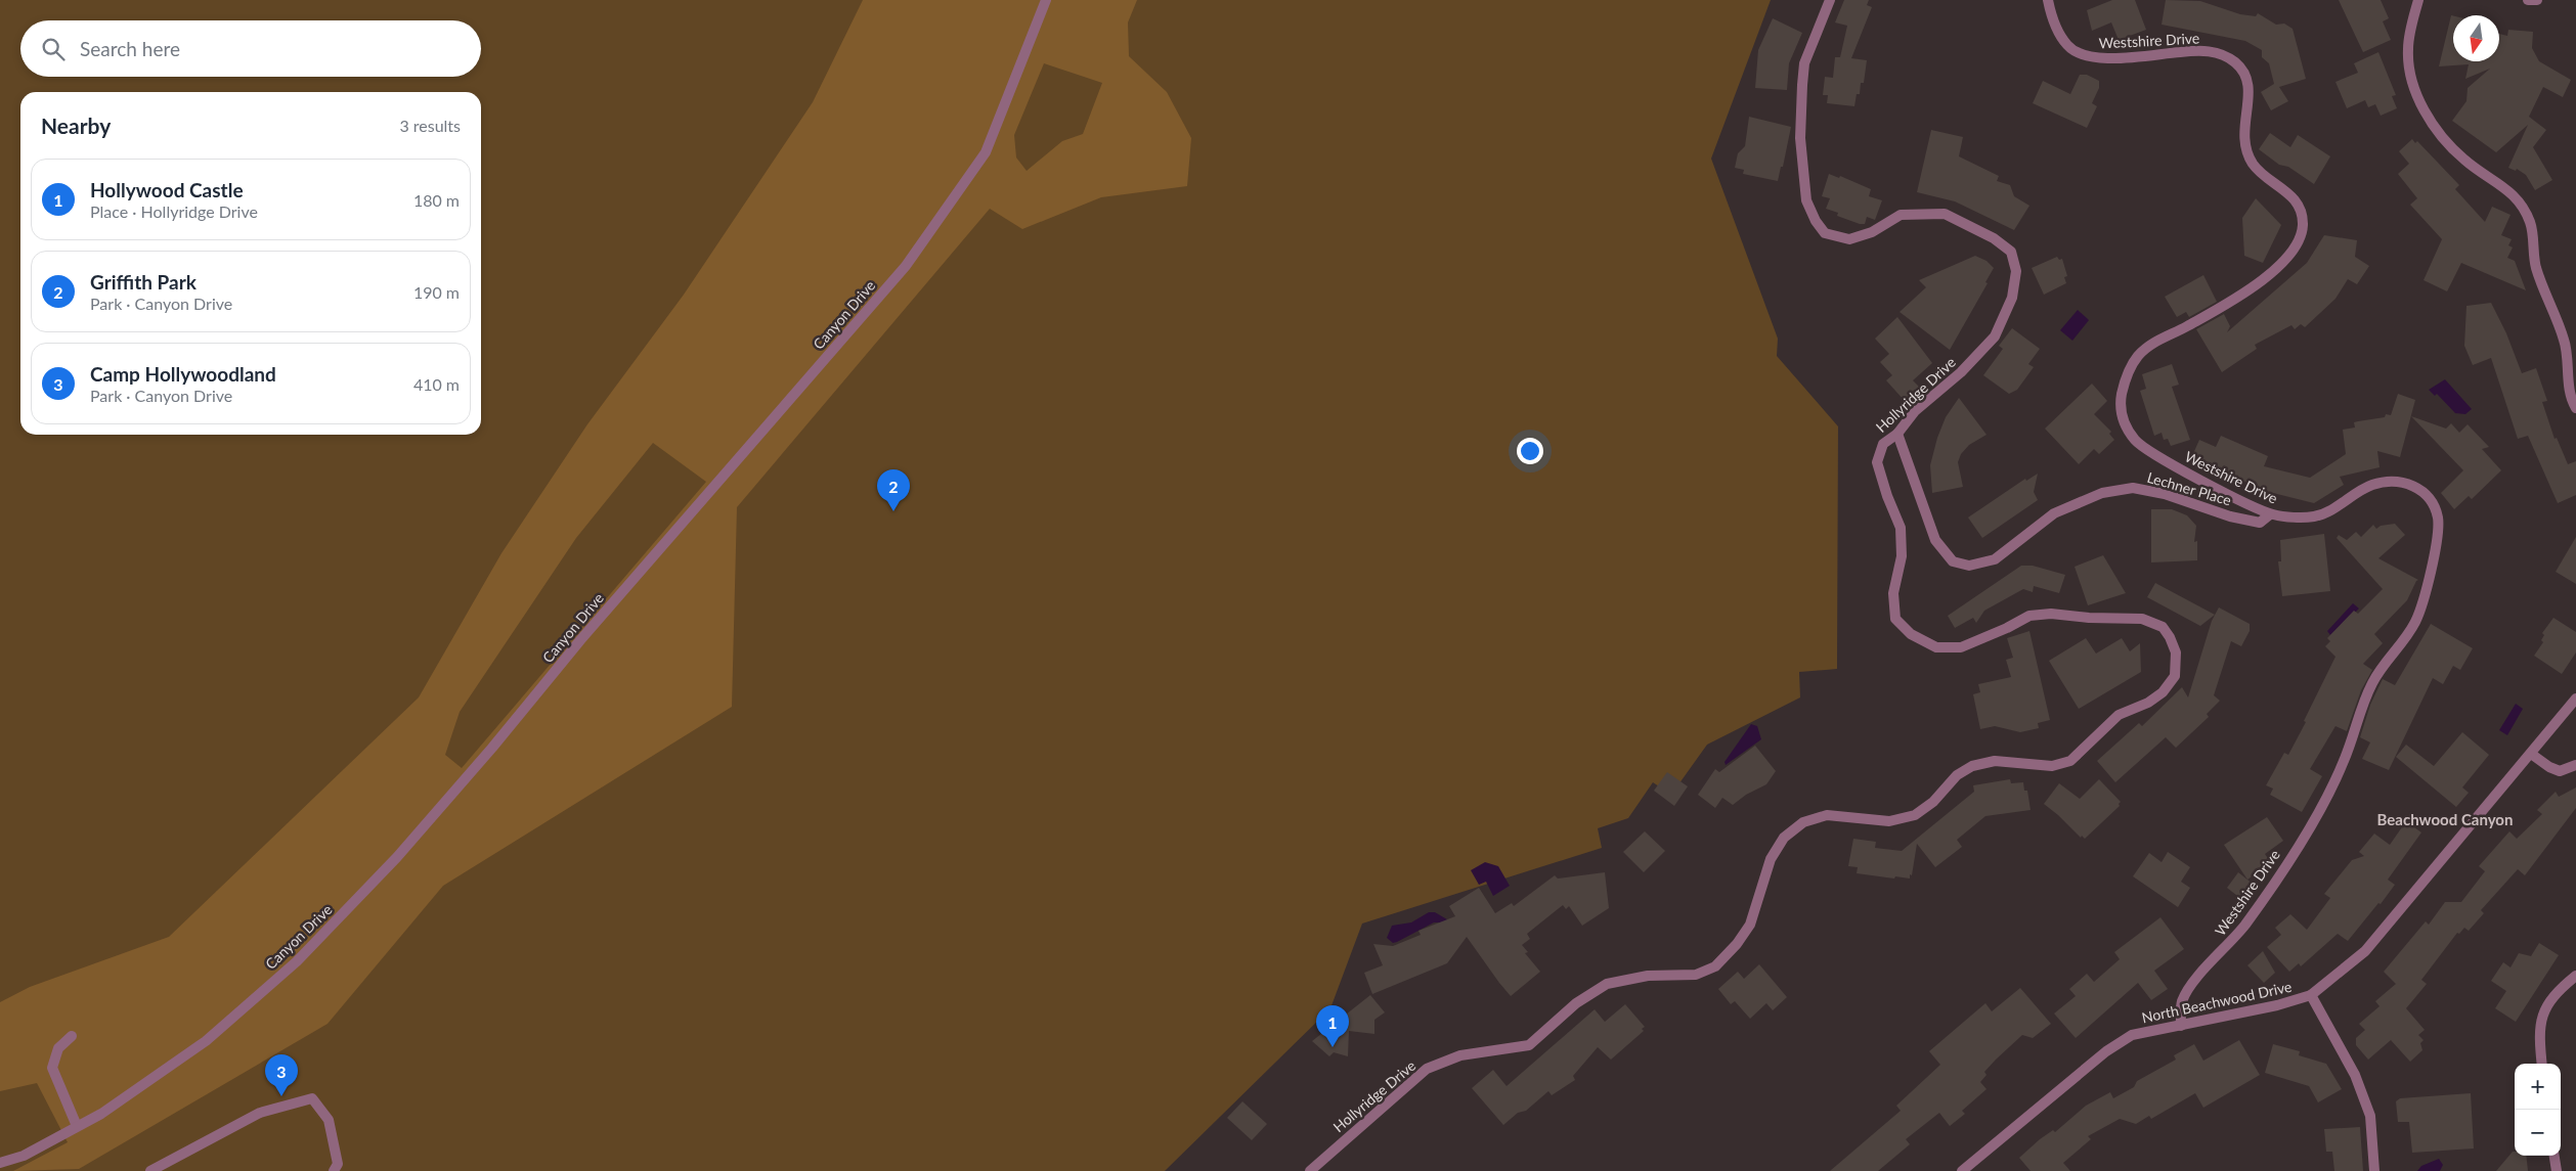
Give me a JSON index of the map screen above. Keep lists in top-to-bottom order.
{
  "streets": {
    "street": [
      "Westshire Drive",
      "Canyon Drive",
      "Hollyridge Drive",
      "Lechner Place",
      "North Beachwood Drive"
    ]
  },
  "crossings": [
    ["Westshire Drive", "Lechner Place"],
    ["Westshire Drive", "North Beachwood Drive"],
    ["Hollyridge Drive", "Lechner Place"]
  ],
  "districts": ["Beachwood Canyon"],
  "north": "bottom",
  "page": {
    "search": "Search here",
    "heading": ["Nearby", "3 results"],
    "list": [
      {
        "mark": "1",
        "name": "Hollywood Castle",
        "note": "Place · Hollyridge Drive",
        "value": "180 m"
      },
      {
        "mark": "2",
        "name": "Griffith Park",
        "note": "Park · Canyon Drive",
        "value": "190 m"
      },
      {
        "mark": "3",
        "name": "Camp Hollywoodland",
        "note": "Park · Canyon Drive",
        "value": "410 m"
      }
    ],
    "pins": ["2", "1", "3"],
    "map_buttons": ["+", "−"]
  }
}
